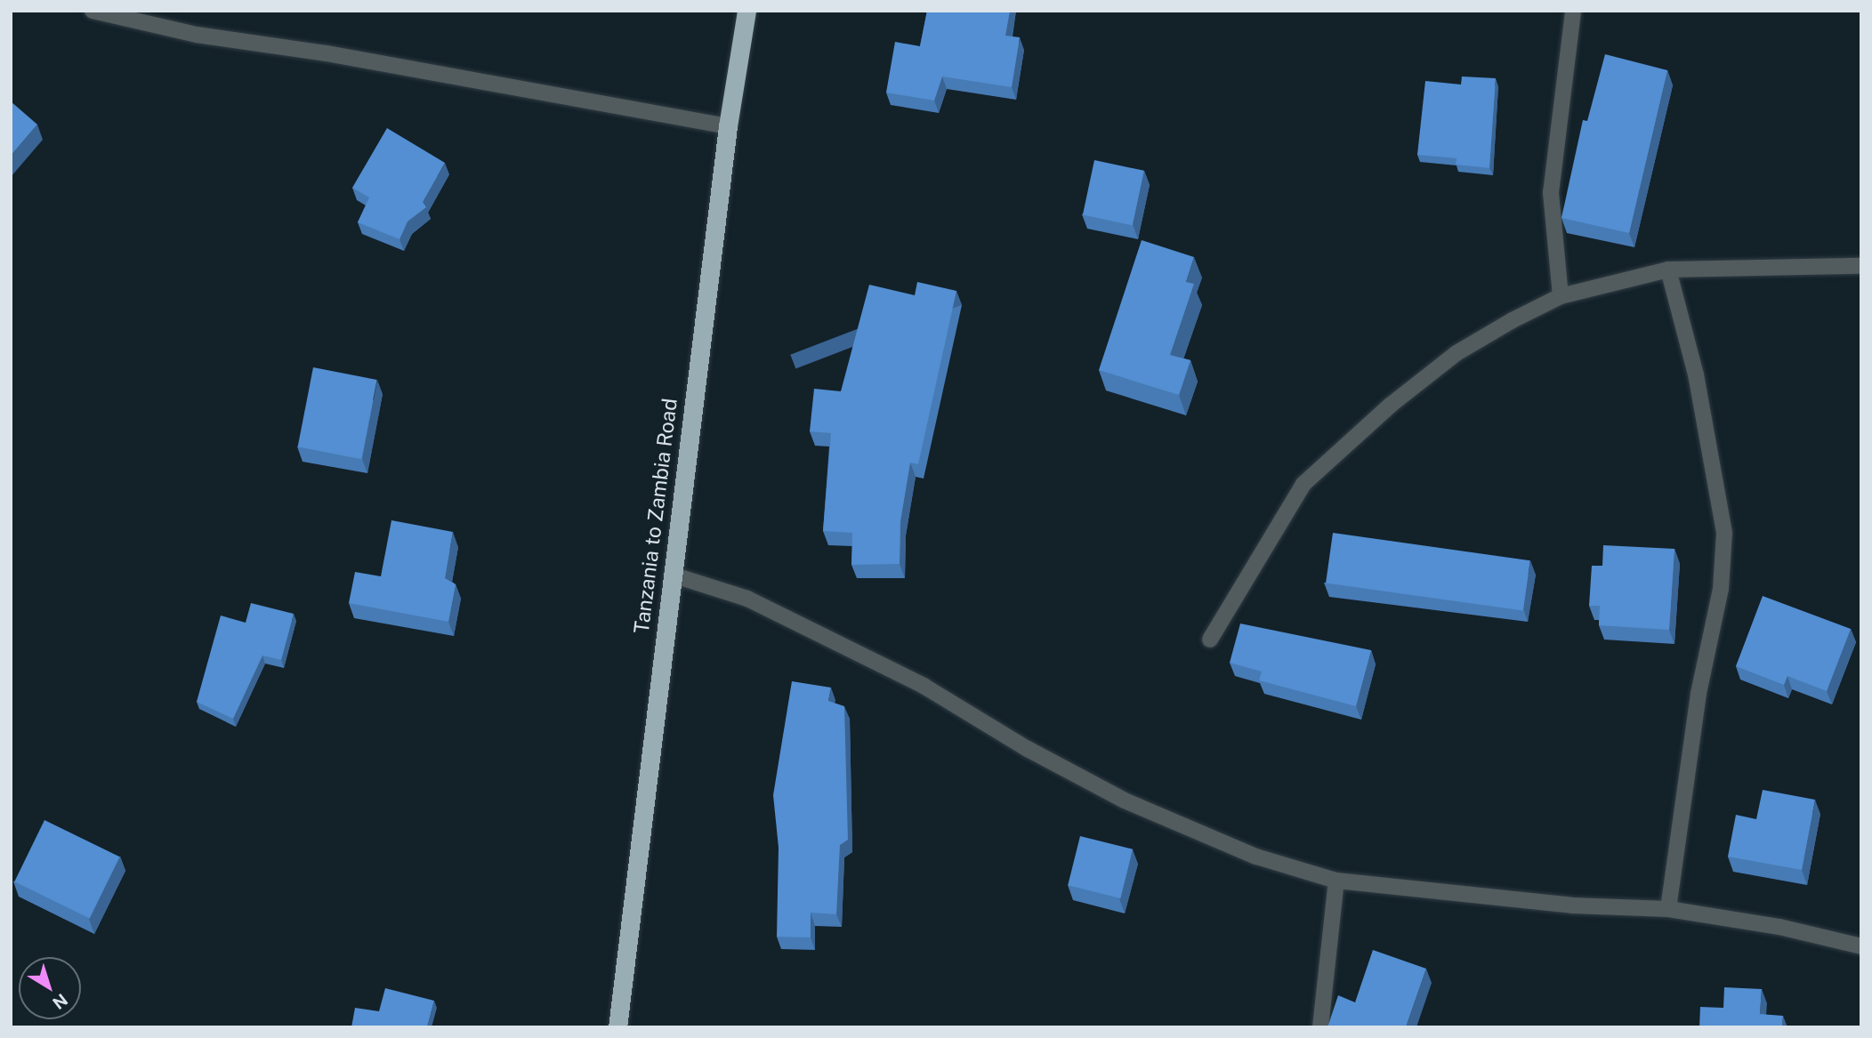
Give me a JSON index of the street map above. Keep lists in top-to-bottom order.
{
  "streets": {
    "highway": ["Tanzania to Zambia Road"]
  },
  "north": "bottom right"
}
